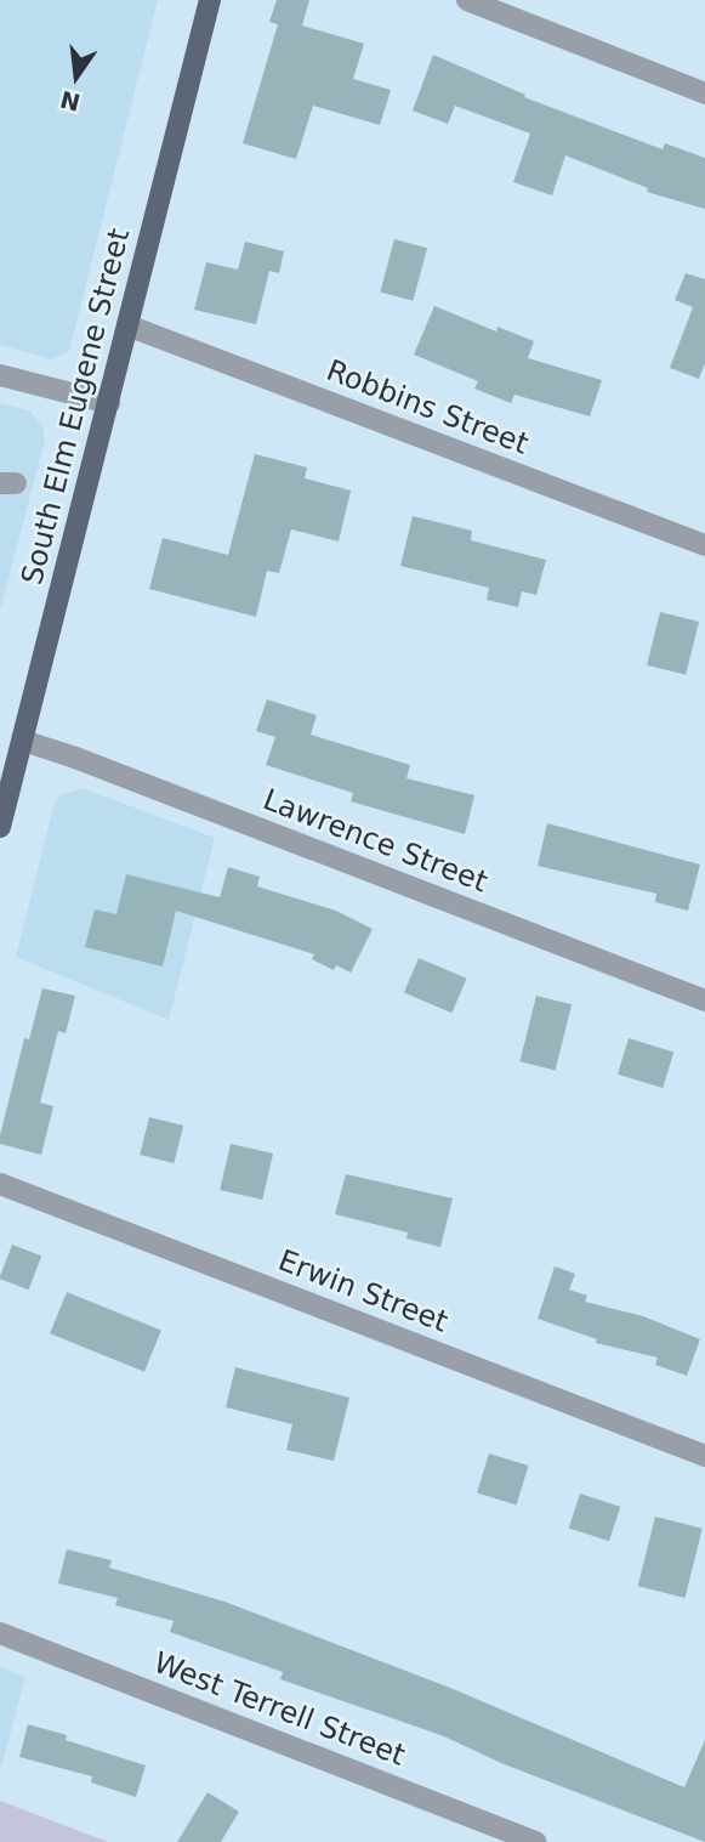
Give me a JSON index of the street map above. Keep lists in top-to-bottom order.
{
  "streets": {
    "main road": ["South Elm Eugene Street"],
    "street": [
      "Robbins Street",
      "Lawrence Street",
      "Erwin Street",
      "West Terrell Street"
    ]
  },
  "crossings": [
    ["South Elm Eugene Street", "Robbins Street"],
    ["South Elm Eugene Street", "Lawrence Street"]
  ],
  "north": "bottom"
}
